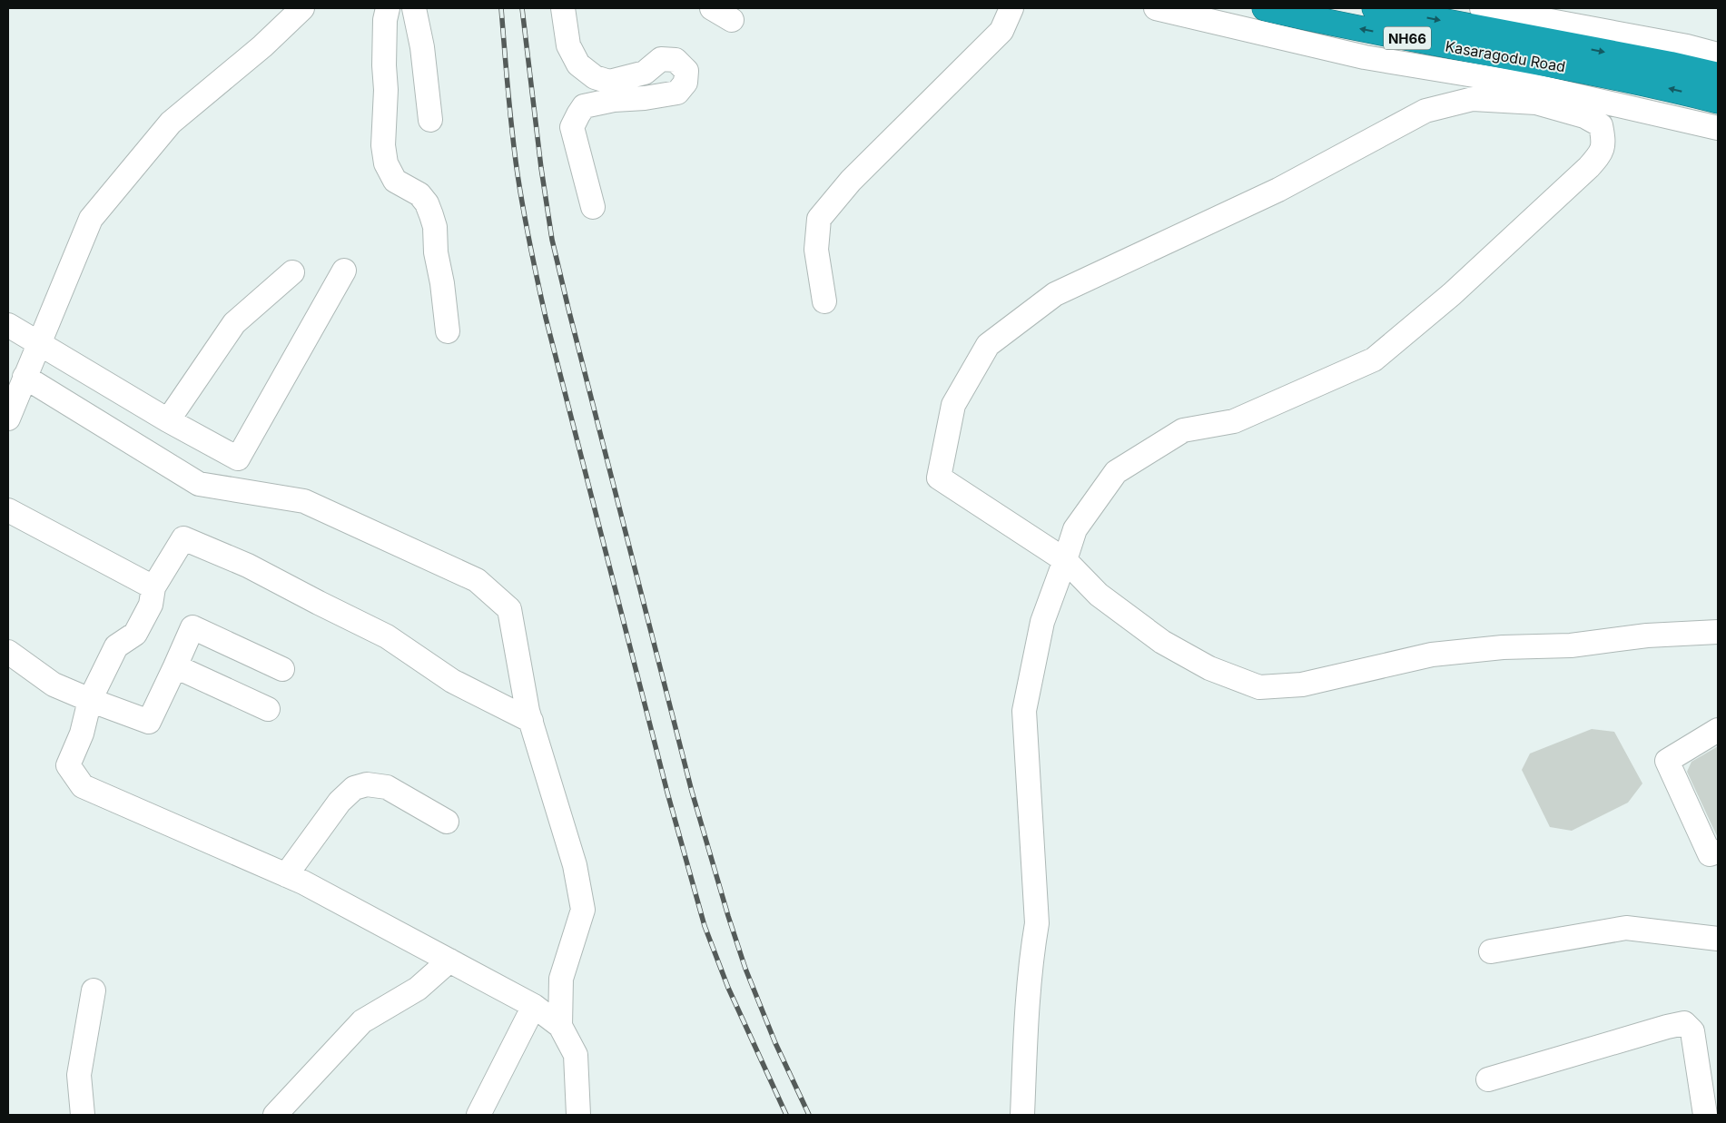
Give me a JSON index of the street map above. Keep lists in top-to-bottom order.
{
  "streets": {
    "highway": ["NH66", "Kasaragodu Road"]
  }
}
